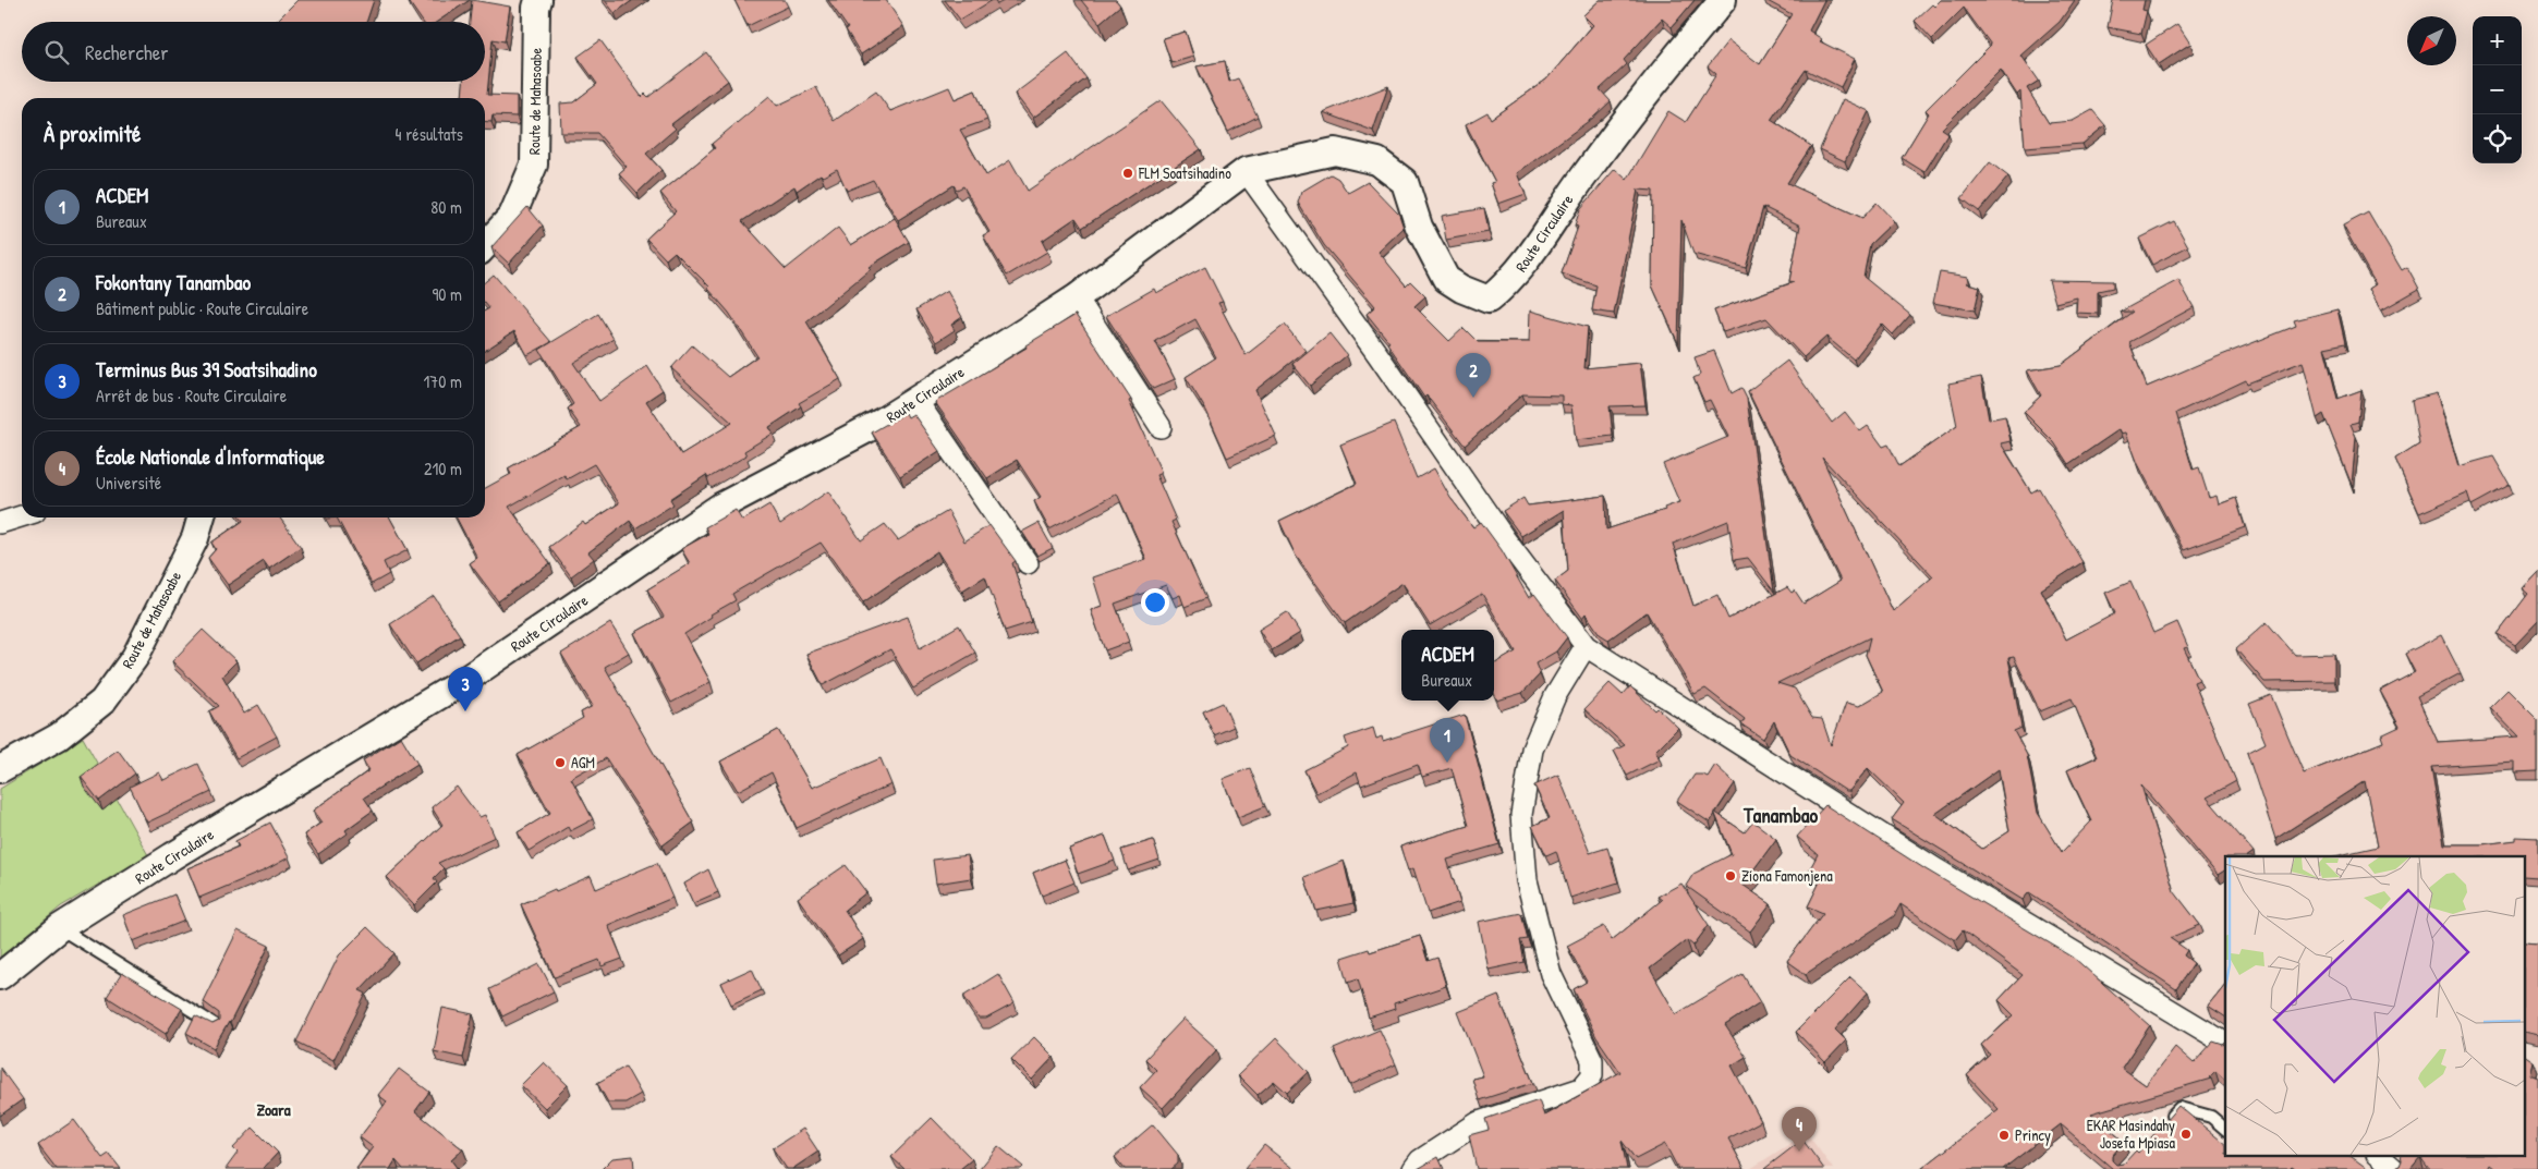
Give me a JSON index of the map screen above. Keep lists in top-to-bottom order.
{
  "streets": {
    "street": ["Route de Mahasoabe", "Route Circulaire"]
  },
  "districts": ["Tanambao", "Zoara"],
  "places": [
    "FLM Soatsihadino",
    "AGM",
    "Ziona Famonjena",
    "EKAR Masindahy Josefa Mpiasa",
    "Princy"
  ],
  "north": "bottom left",
  "page": {
    "map_buttons": ["+", "−"],
    "search": "Rechercher",
    "heading": ["À proximité", "4 résultats"],
    "list": [
      {
        "mark": "1",
        "name": "ACDEM",
        "note": "Bureaux",
        "value": "80 m"
      },
      {
        "mark": "2",
        "name": "Fokontany Tanambao",
        "note": "Bâtiment public · Route Circulaire",
        "value": "90 m"
      },
      {
        "mark": "3",
        "name": "Terminus Bus 39 Soatsihadino",
        "note": "Arrêt de bus · Route Circulaire",
        "value": "170 m"
      },
      {
        "mark": "4",
        "name": "École Nationale d'Informatique",
        "note": "Université",
        "value": "210 m"
      }
    ],
    "pins": [
      "2",
      "3",
      "1",
      "4"
    ],
    "popup": ["ACDEM", "Bureaux"]
  }
}
